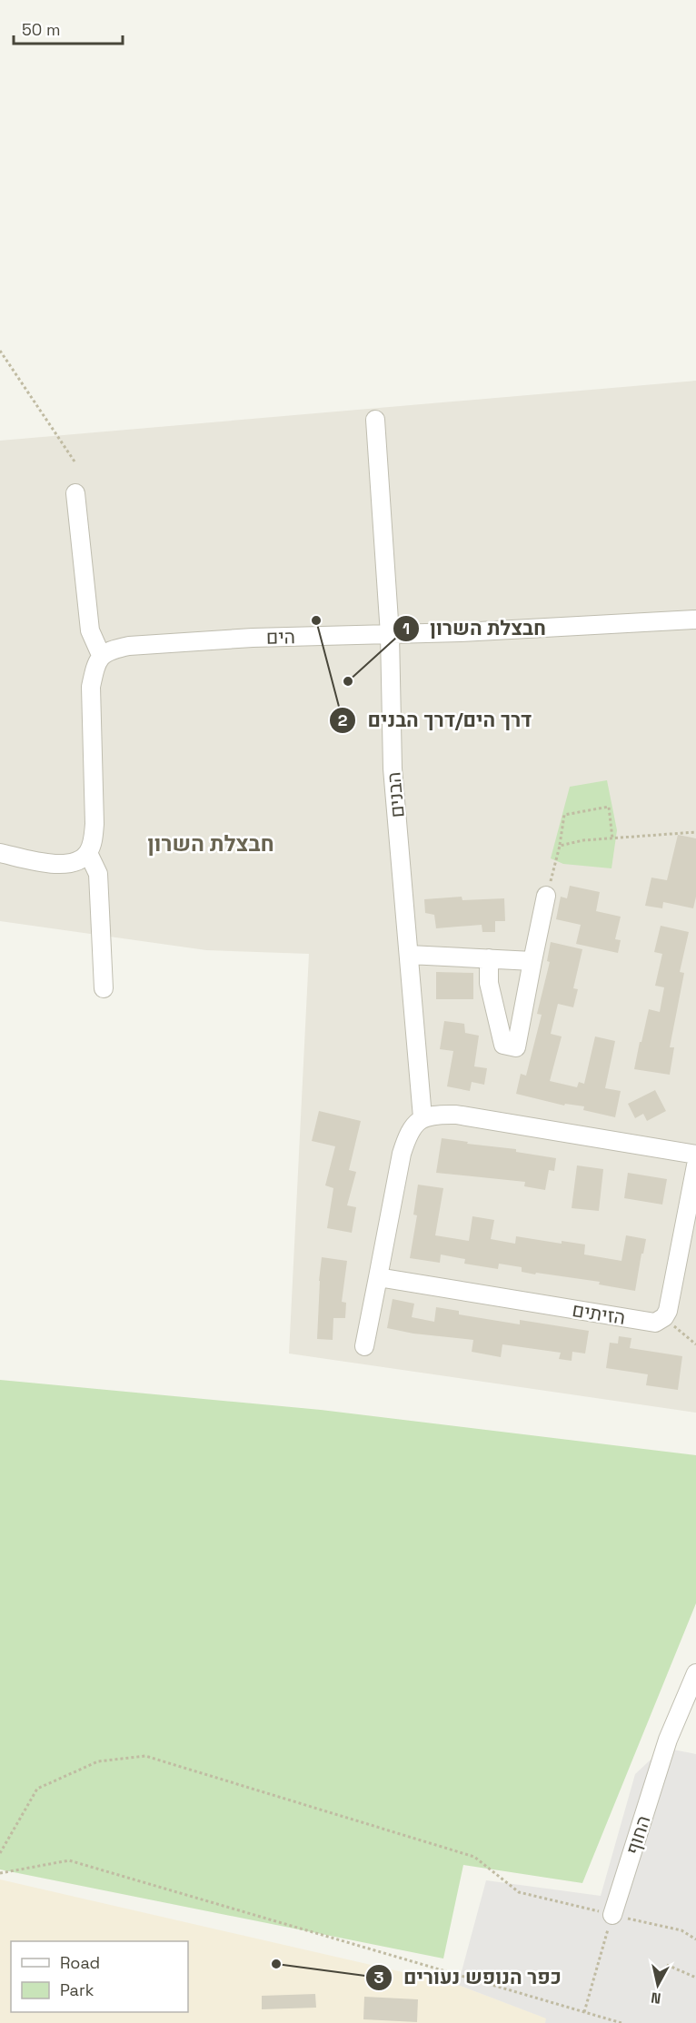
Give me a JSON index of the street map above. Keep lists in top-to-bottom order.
{
  "streets": {
    "street": [
      "הים",
      "הבנים",
      "הזיתים",
      "החוף"
    ]
  },
  "crossings": [
    ["הים", "הבנים"]
  ],
  "districts": ["חבצלת השרון"],
  "places": ["דרך הים/דרך הבנים", "חבצלת השרון", "כפר הנופש נעורים"],
  "legend": ["Road", "Park"],
  "scale_bar": "50 m",
  "north": "bottom"
}
